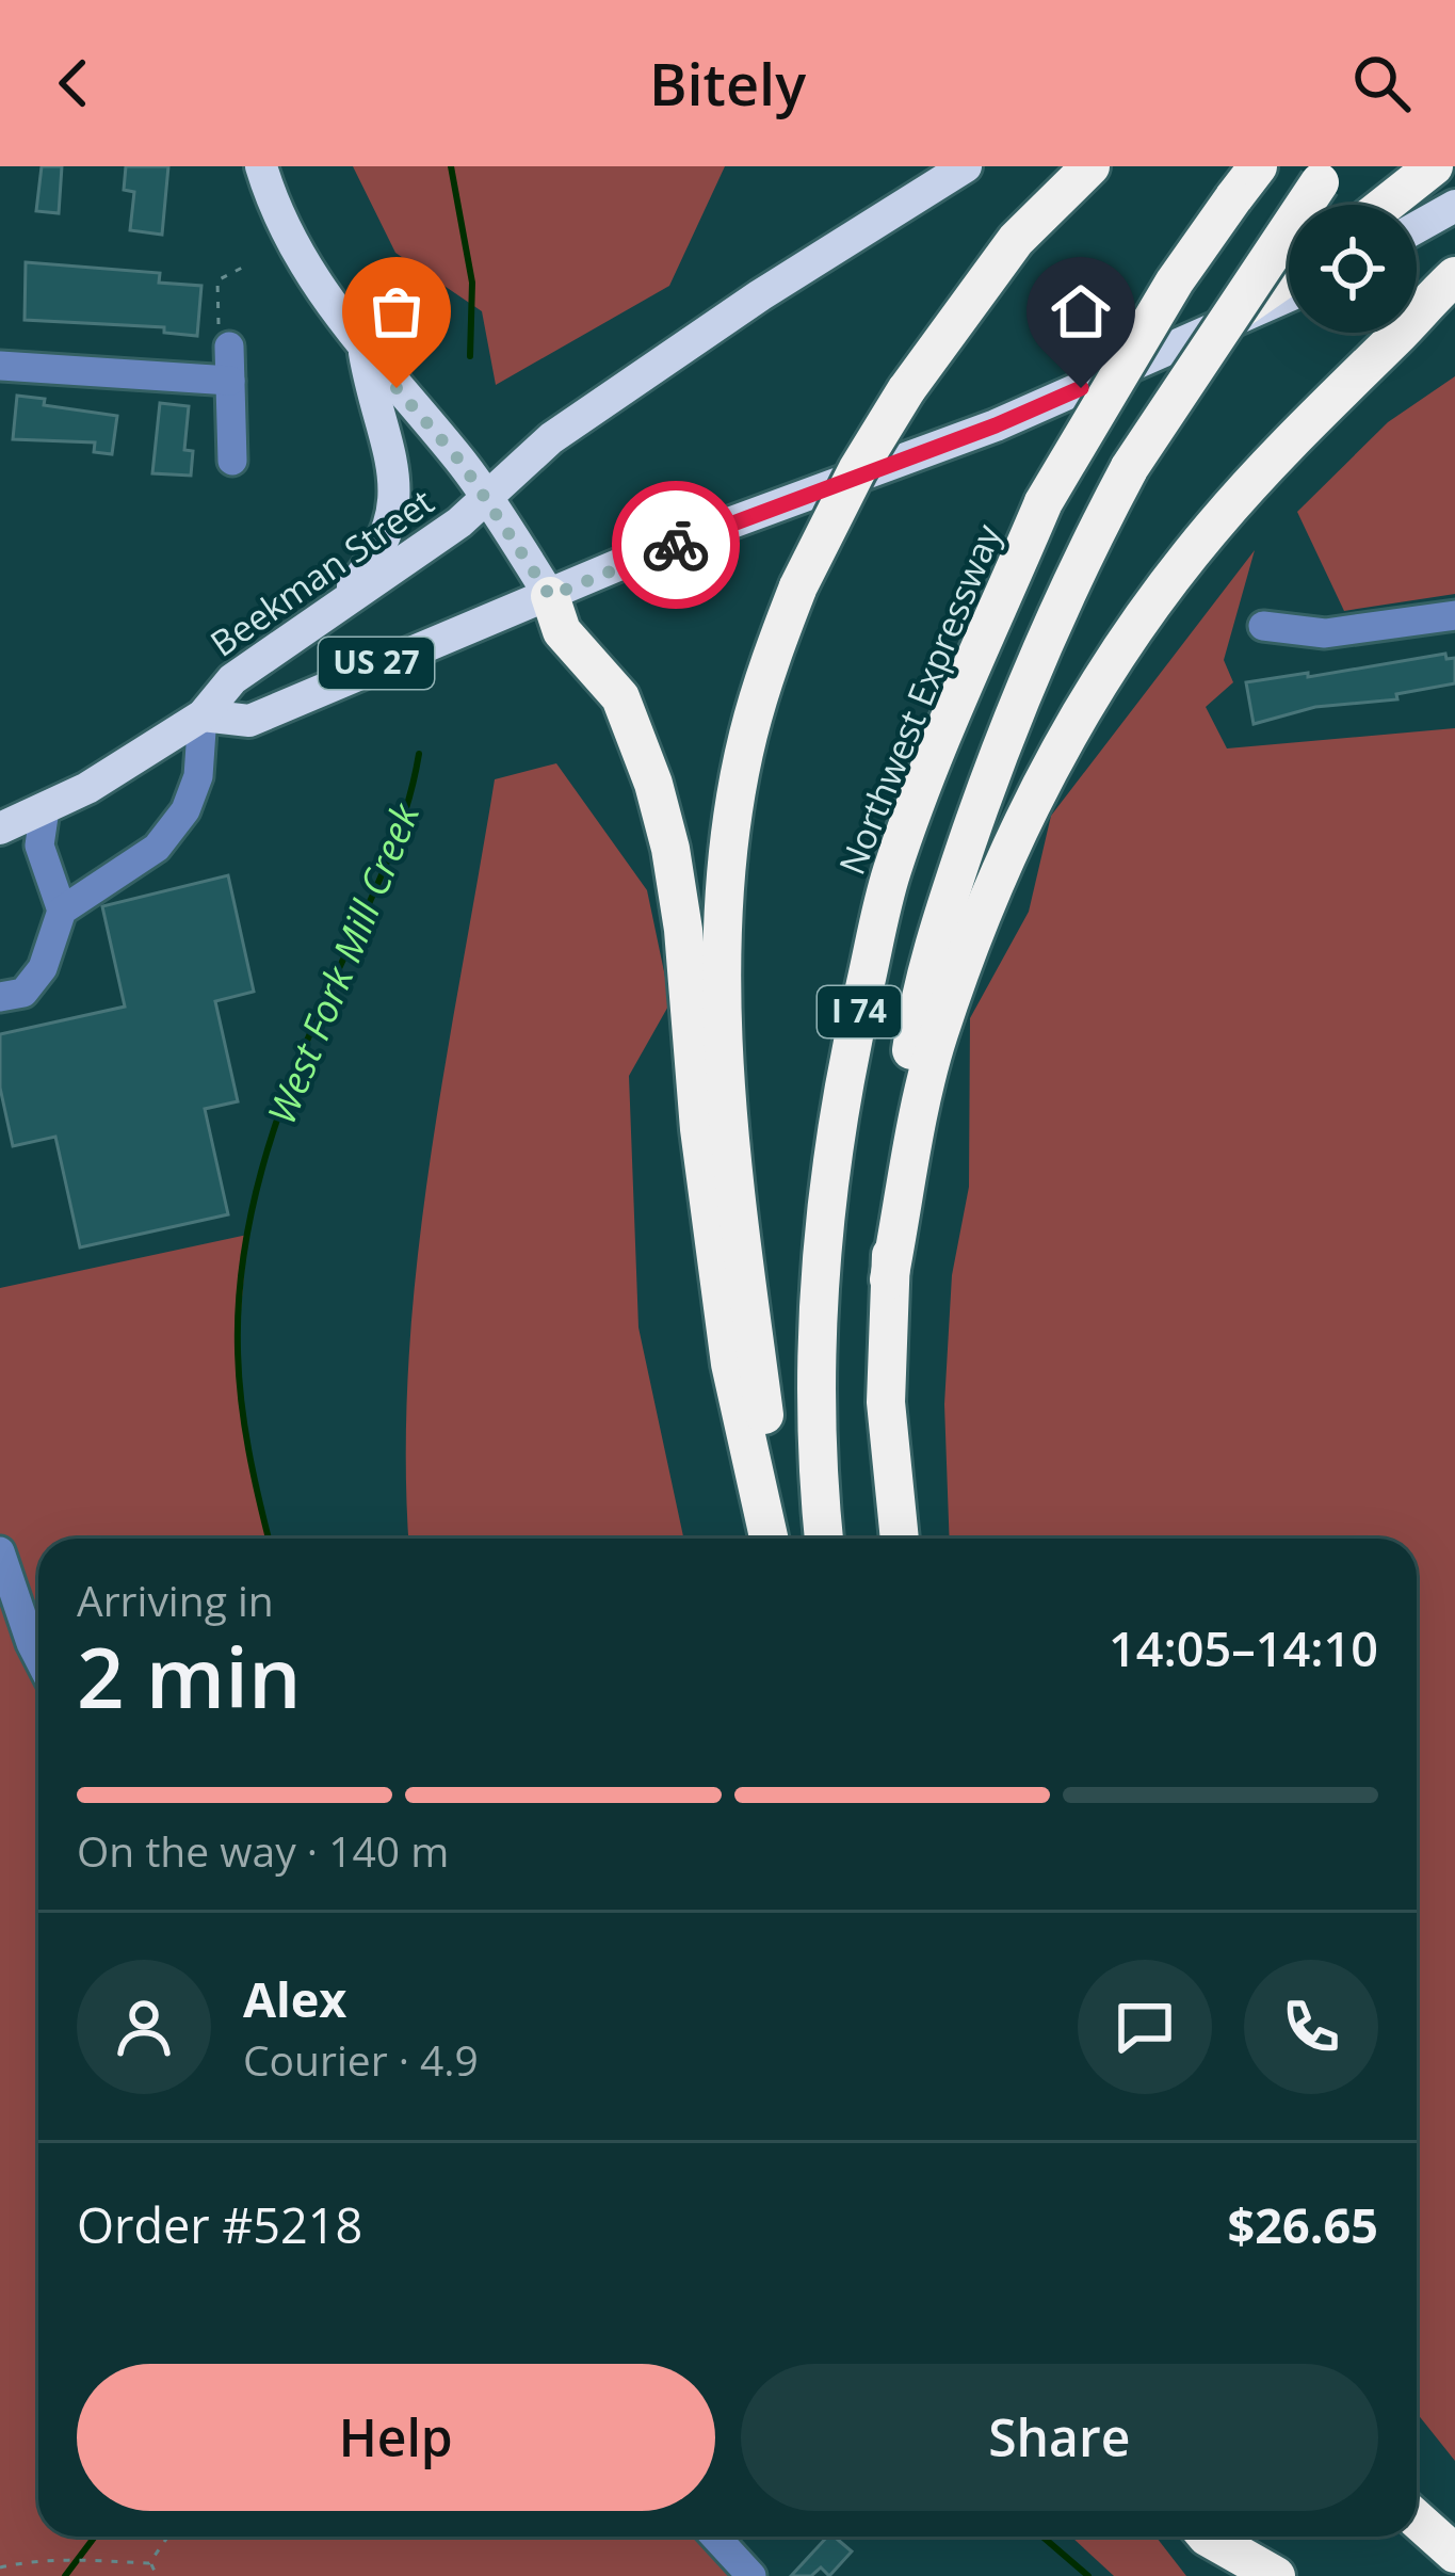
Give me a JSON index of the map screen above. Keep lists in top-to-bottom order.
{
  "streets": {
    "highway": ["US 27", "Northwest Expressway", "I 74"],
    "main road": ["Beekman Street"]
  },
  "crossings": [
    ["Beekman Street", "US 27"]
  ],
  "water": ["West Fork Mill Creek"],
  "page": {
    "header": "Bitely",
    "heading": ["2 min", "Arriving in", "14:05–14:10"],
    "panel": [
      "Alex",
      "Courier · 4.9",
      "Order #5218",
      "$26.65"
    ],
    "bar": "On the way · 140 m",
    "buttons": ["Help", "Share"]
  }
}
